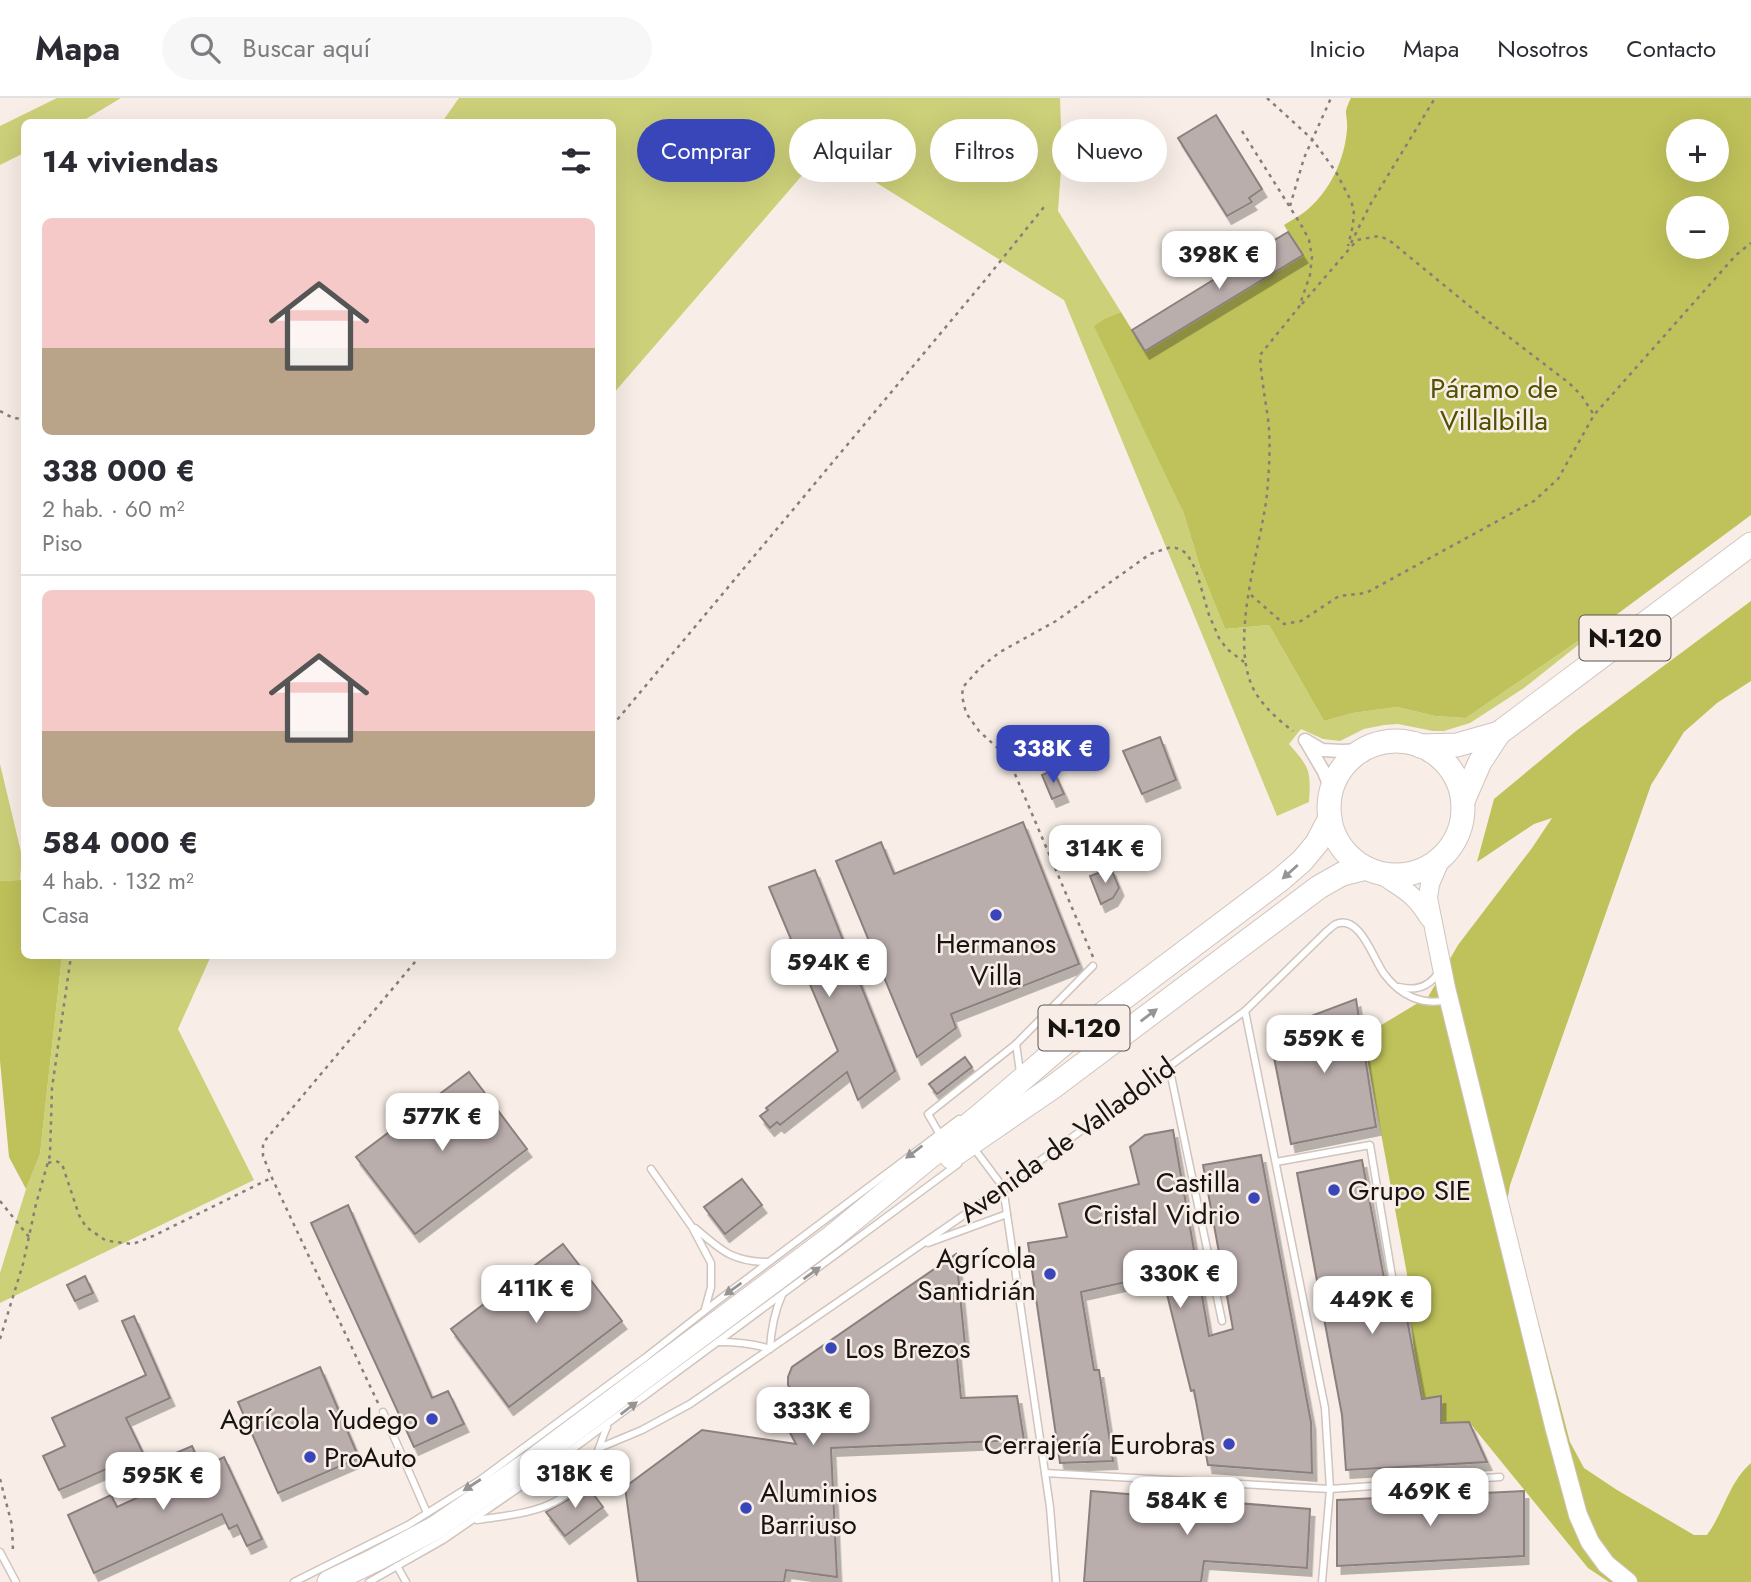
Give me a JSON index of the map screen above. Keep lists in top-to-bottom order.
{
  "streets": {
    "highway": ["N-120"],
    "lane": ["Avenida de Valladolid"]
  },
  "crossings": [
    ["N-120", "Avenida de Valladolid"]
  ],
  "parks": ["Páramo de Villalbilla"],
  "places": [
    "Hermanos Villa",
    "Grupo SIE",
    "Castilla Cristal Vidrio",
    "Agrícola Santidrián",
    "Los Brezos",
    "Agrícola Yudego",
    "Cerrajería Eurobras",
    "ProAuto",
    "Aluminios Barriuso"
  ],
  "page": {
    "header": "Mapa",
    "search": "Buscar aquí",
    "nav": [
      "Inicio",
      "Mapa",
      "Nosotros",
      "Contacto"
    ],
    "map_buttons": ["+", "−"],
    "chip": [
      "Comprar",
      "Alquilar",
      "Filtros",
      "Nuevo"
    ],
    "heading": "14 viviendas",
    "list": [
      {
        "name": "338 000 €",
        "note": "2 hab. · 60 m² · Piso"
      },
      {
        "name": "584 000 €",
        "note": "4 hab. · 132 m² · Casa"
      }
    ],
    "price": [
      "398K €",
      "338K €",
      "314K €",
      "594K €",
      "559K €",
      "577K €",
      "330K €",
      "411K €",
      "449K €",
      "333K €",
      "318K €",
      "595K €",
      "469K €",
      "584K €"
    ]
  }
}
